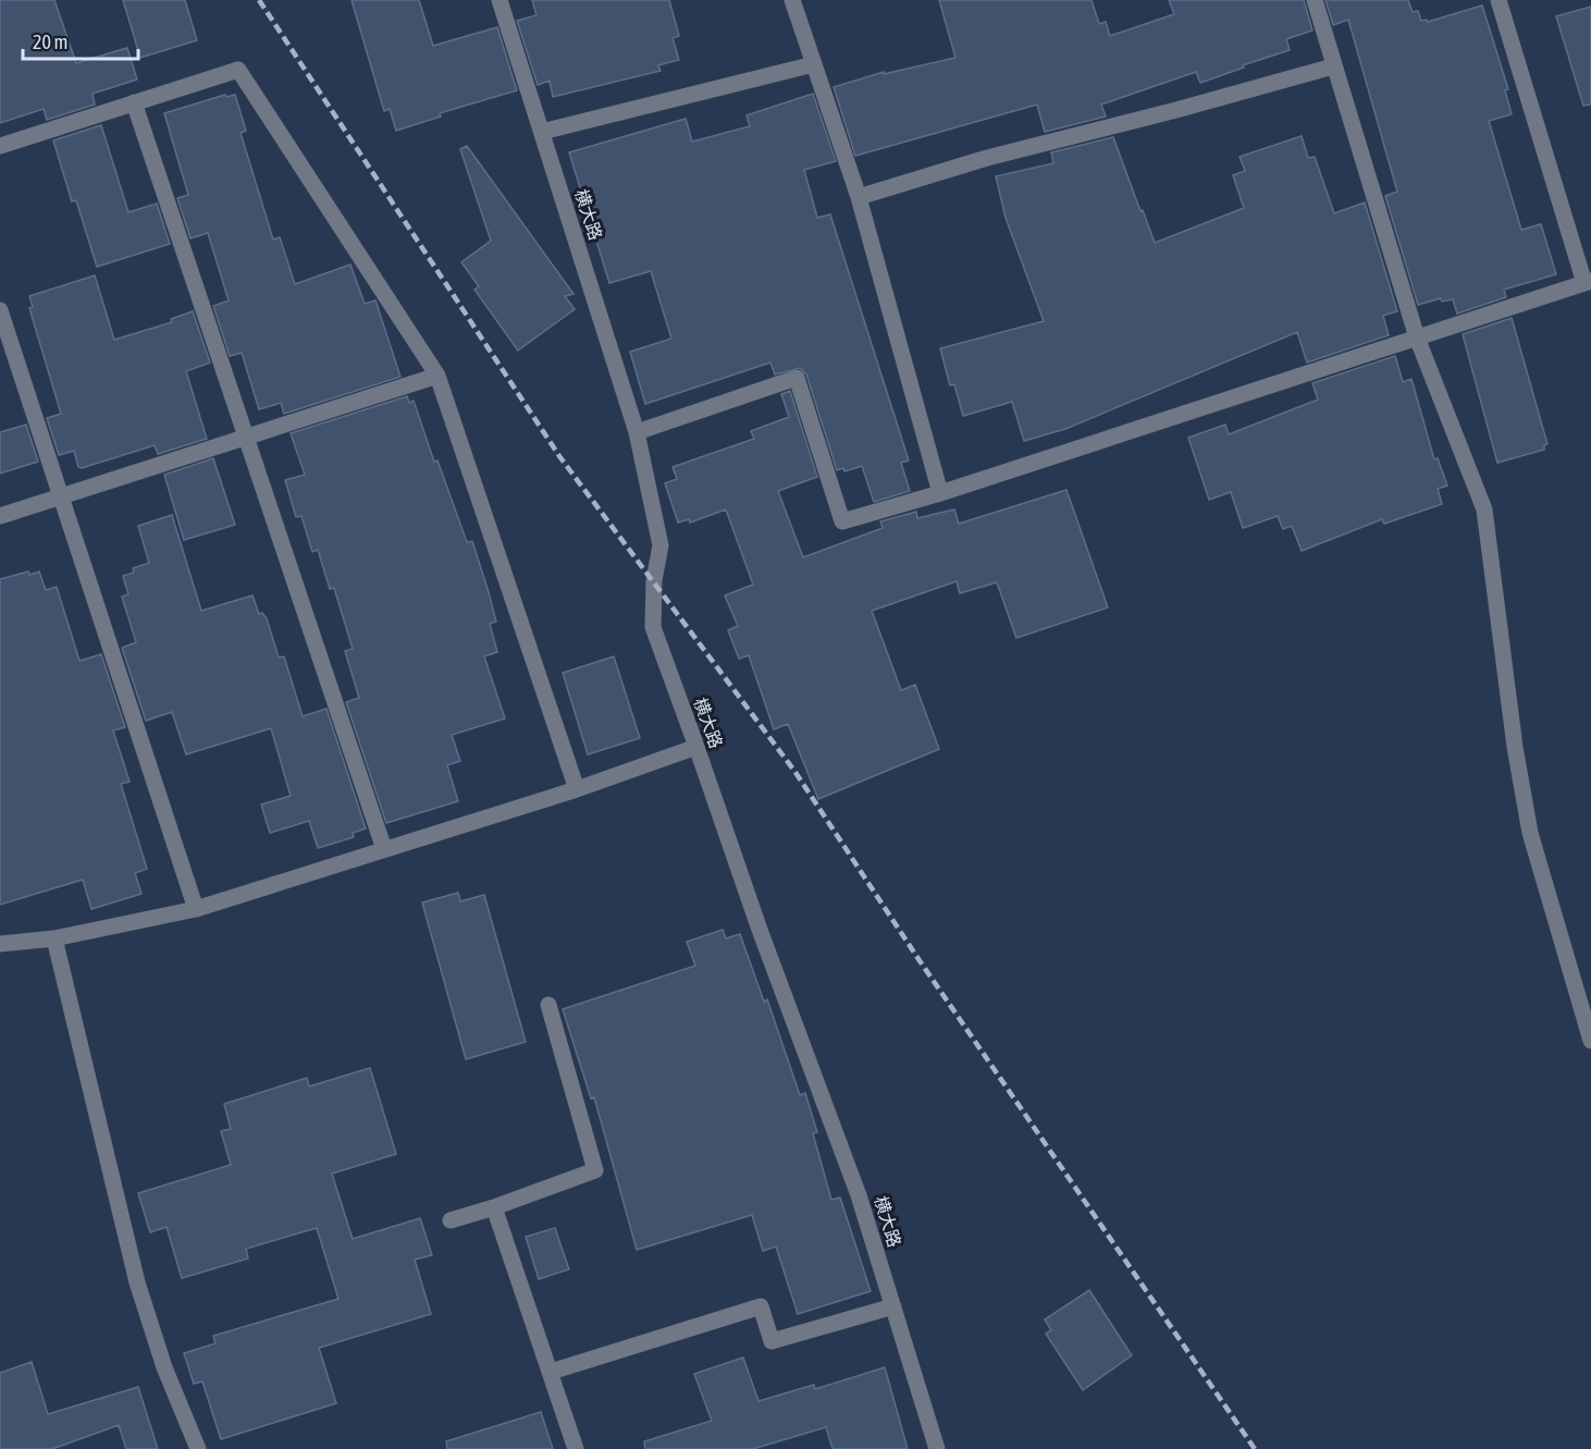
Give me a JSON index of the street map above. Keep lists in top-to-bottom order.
{
  "streets": {
    "street": ["横大路"]
  },
  "scale_bar": "20 m"
}
